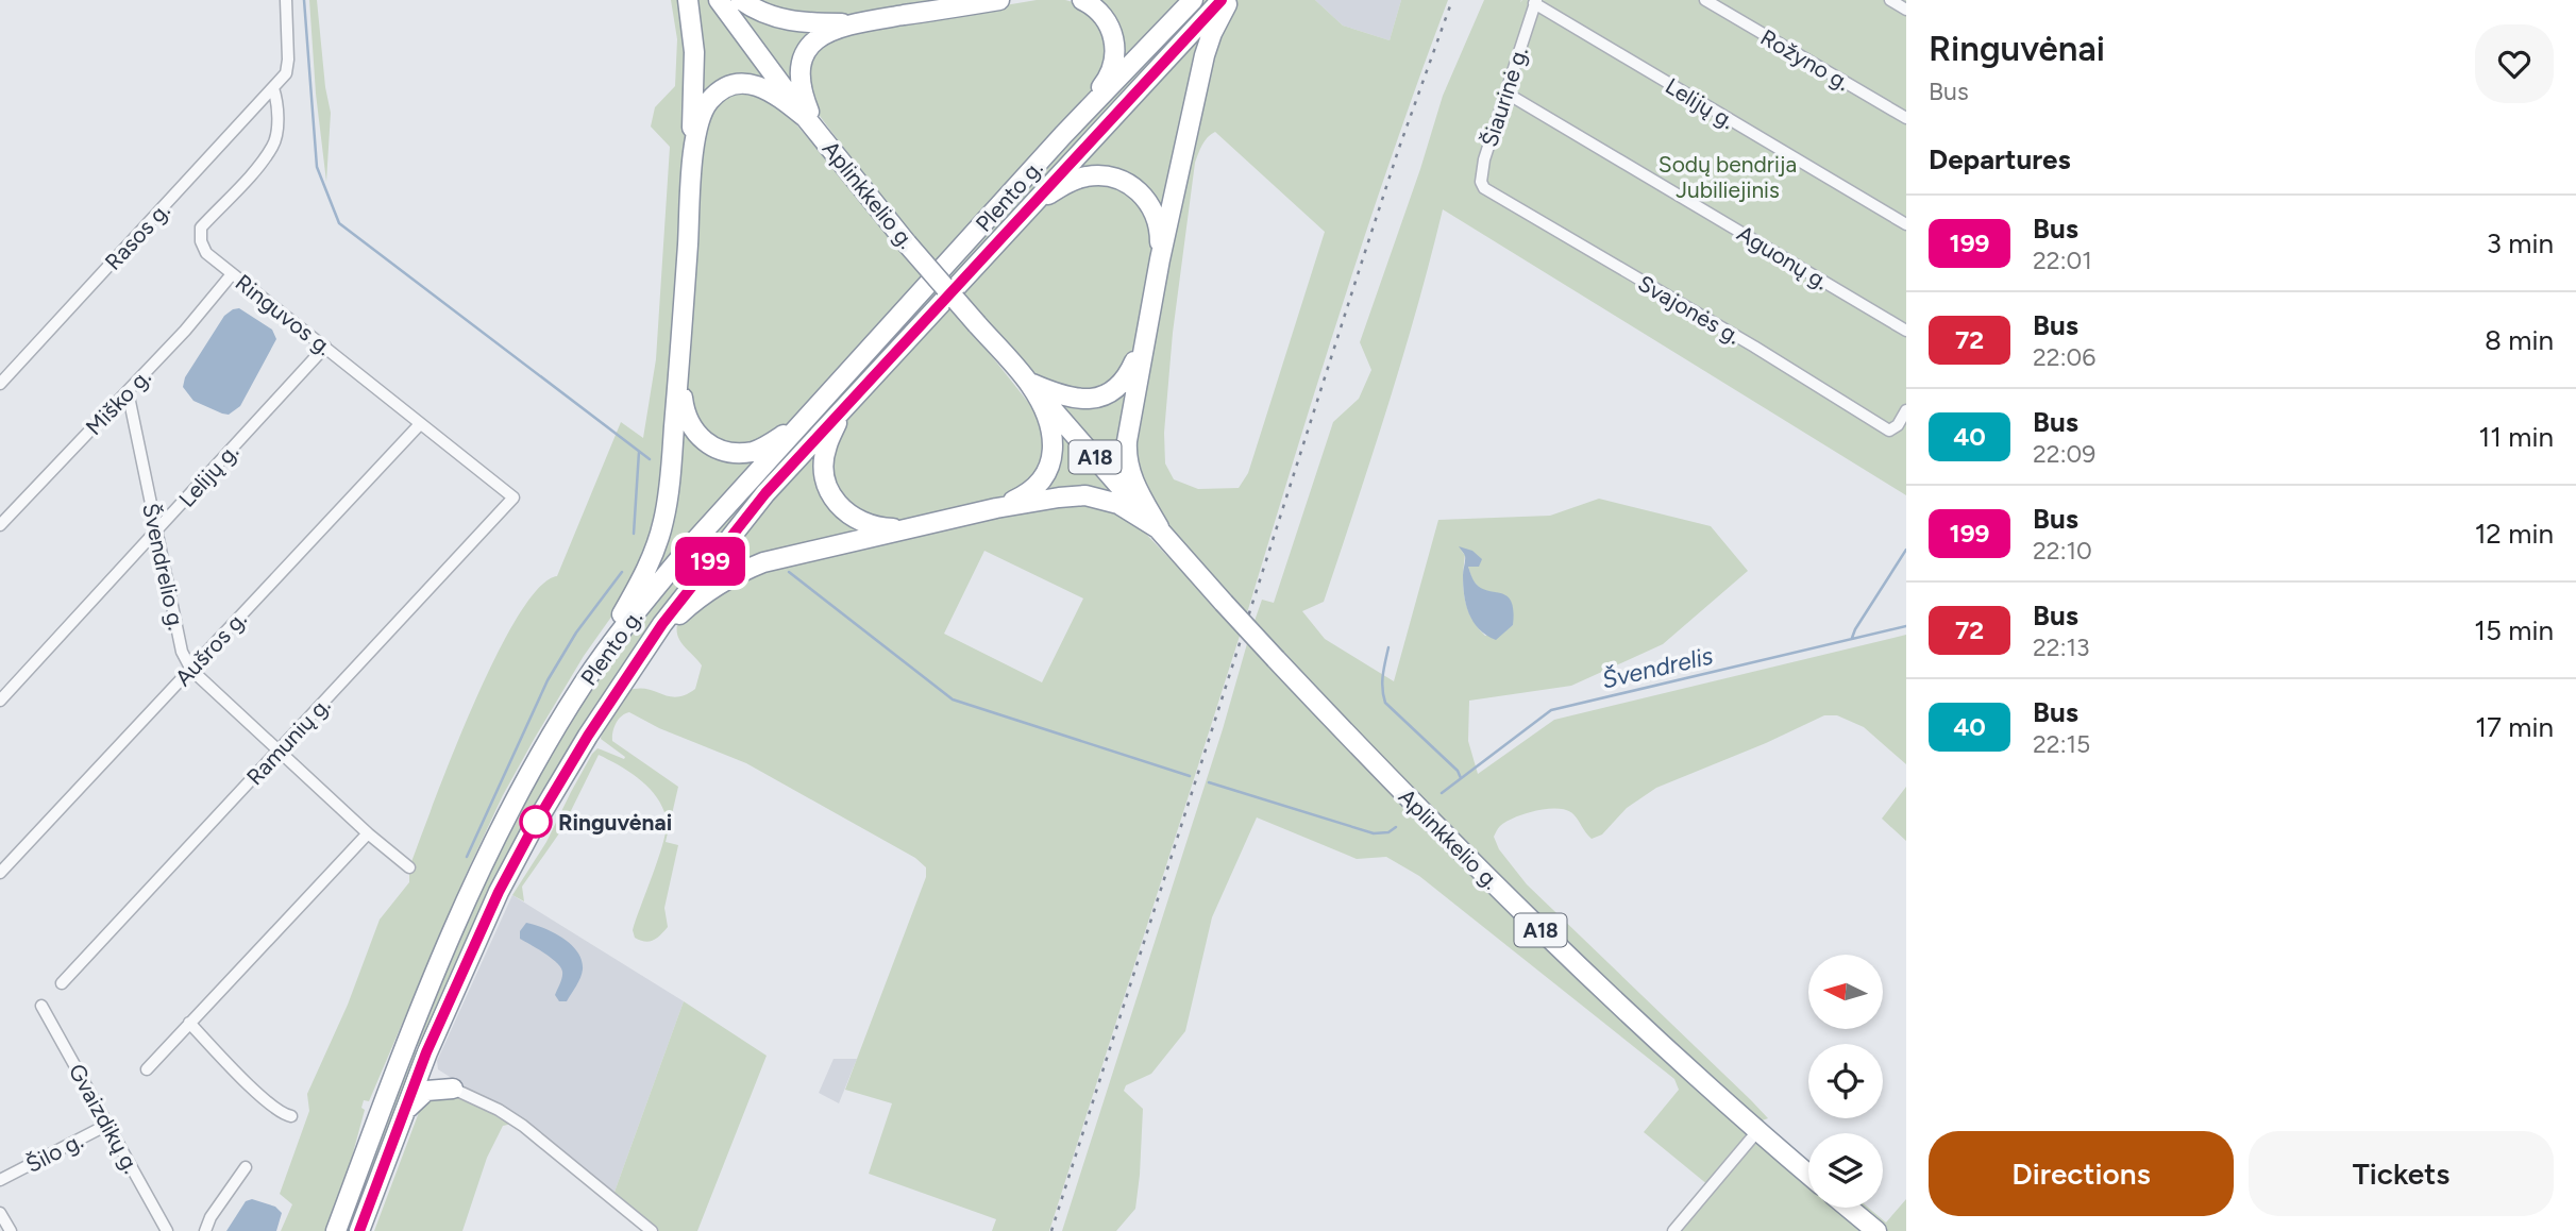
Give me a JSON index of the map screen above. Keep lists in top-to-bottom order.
{
  "streets": {
    "highway": ["Aplinkkelio g.", "Plento g.", "A18"],
    "street": [
      "Rožyno g.",
      "Šiaurinė g.",
      "Lelijų g.",
      "Rasos g.",
      "Aguonų g.",
      "Svajonės g.",
      "Ringuvos g.",
      "Miško g.",
      "Švendrelio g.",
      "Aušros g.",
      "Ramunių g.",
      "Gvaizdikų g.",
      "Šilo g."
    ]
  },
  "crossings": [
    ["Šiaurinė g.", "Lelijų g."],
    ["Šiaurinė g.", "Aguonų g."],
    ["Šiaurinė g.", "Svajonės g."],
    ["Lelijų g.", "Ringuvos g."],
    ["Lelijų g.", "Švendrelio g."],
    ["Rasos g.", "Ringuvos g."],
    ["Ringuvos g.", "Miško g."],
    ["Ringuvos g.", "Aušros g."],
    ["Ringuvos g.", "Ramunių g."],
    ["Miško g.", "Švendrelio g."],
    ["Švendrelio g.", "Aušros g."],
    ["Švendrelio g.", "Ramunių g."],
    ["Gvaizdikų g.", "Šilo g."]
  ],
  "water": ["Švendrelis"],
  "parks": ["Sodų bendrija Jubiliejinis"],
  "places": ["Ringuvėnai"],
  "lines": ["bus line 199"],
  "north": "left",
  "page": {
    "on_map": "199",
    "heading": [
      ["Ringuvėnai", "Bus"],
      "Departures"
    ],
    "list": [
      {
        "mark": "199",
        "name": "Bus",
        "note": "22:01",
        "value": "3 min"
      },
      {
        "mark": "72",
        "name": "Bus",
        "note": "22:06",
        "value": "8 min"
      },
      {
        "mark": "40",
        "name": "Bus",
        "note": "22:09",
        "value": "11 min"
      },
      {
        "mark": "199",
        "name": "Bus",
        "note": "22:10",
        "value": "12 min"
      },
      {
        "mark": "72",
        "name": "Bus",
        "note": "22:13",
        "value": "15 min"
      },
      {
        "mark": "40",
        "name": "Bus",
        "note": "22:15",
        "value": "17 min"
      }
    ],
    "buttons": ["Directions", "Tickets"]
  }
}
